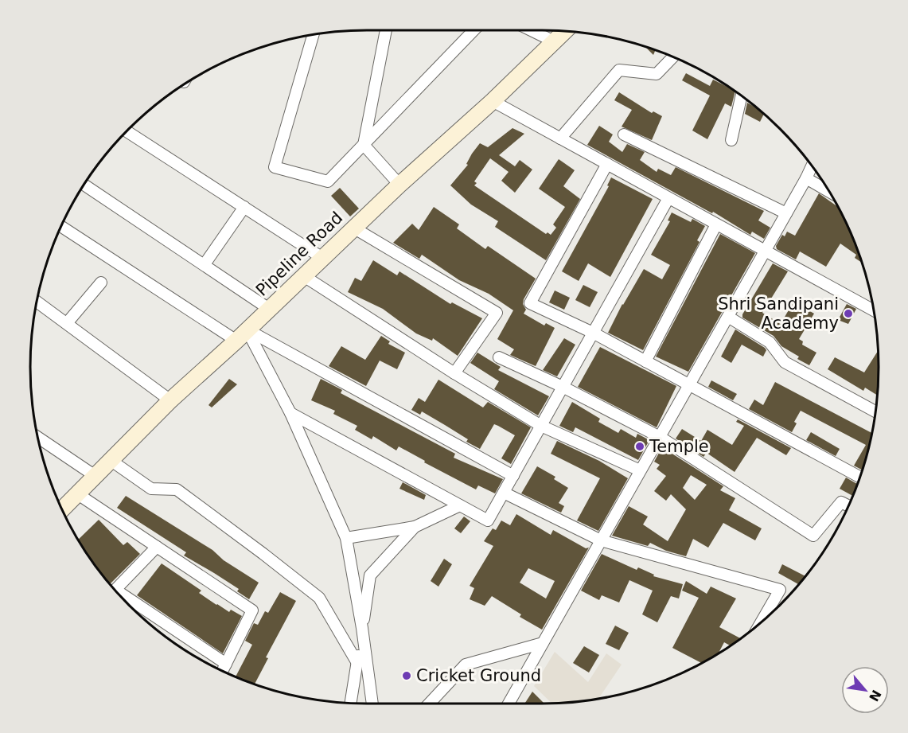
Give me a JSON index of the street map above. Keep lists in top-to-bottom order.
{
  "streets": {
    "main road": ["Pipeline Road"]
  },
  "places": ["Shri Sandipani Academy", "Temple", "Cricket Ground"],
  "north": "bottom right"
}
